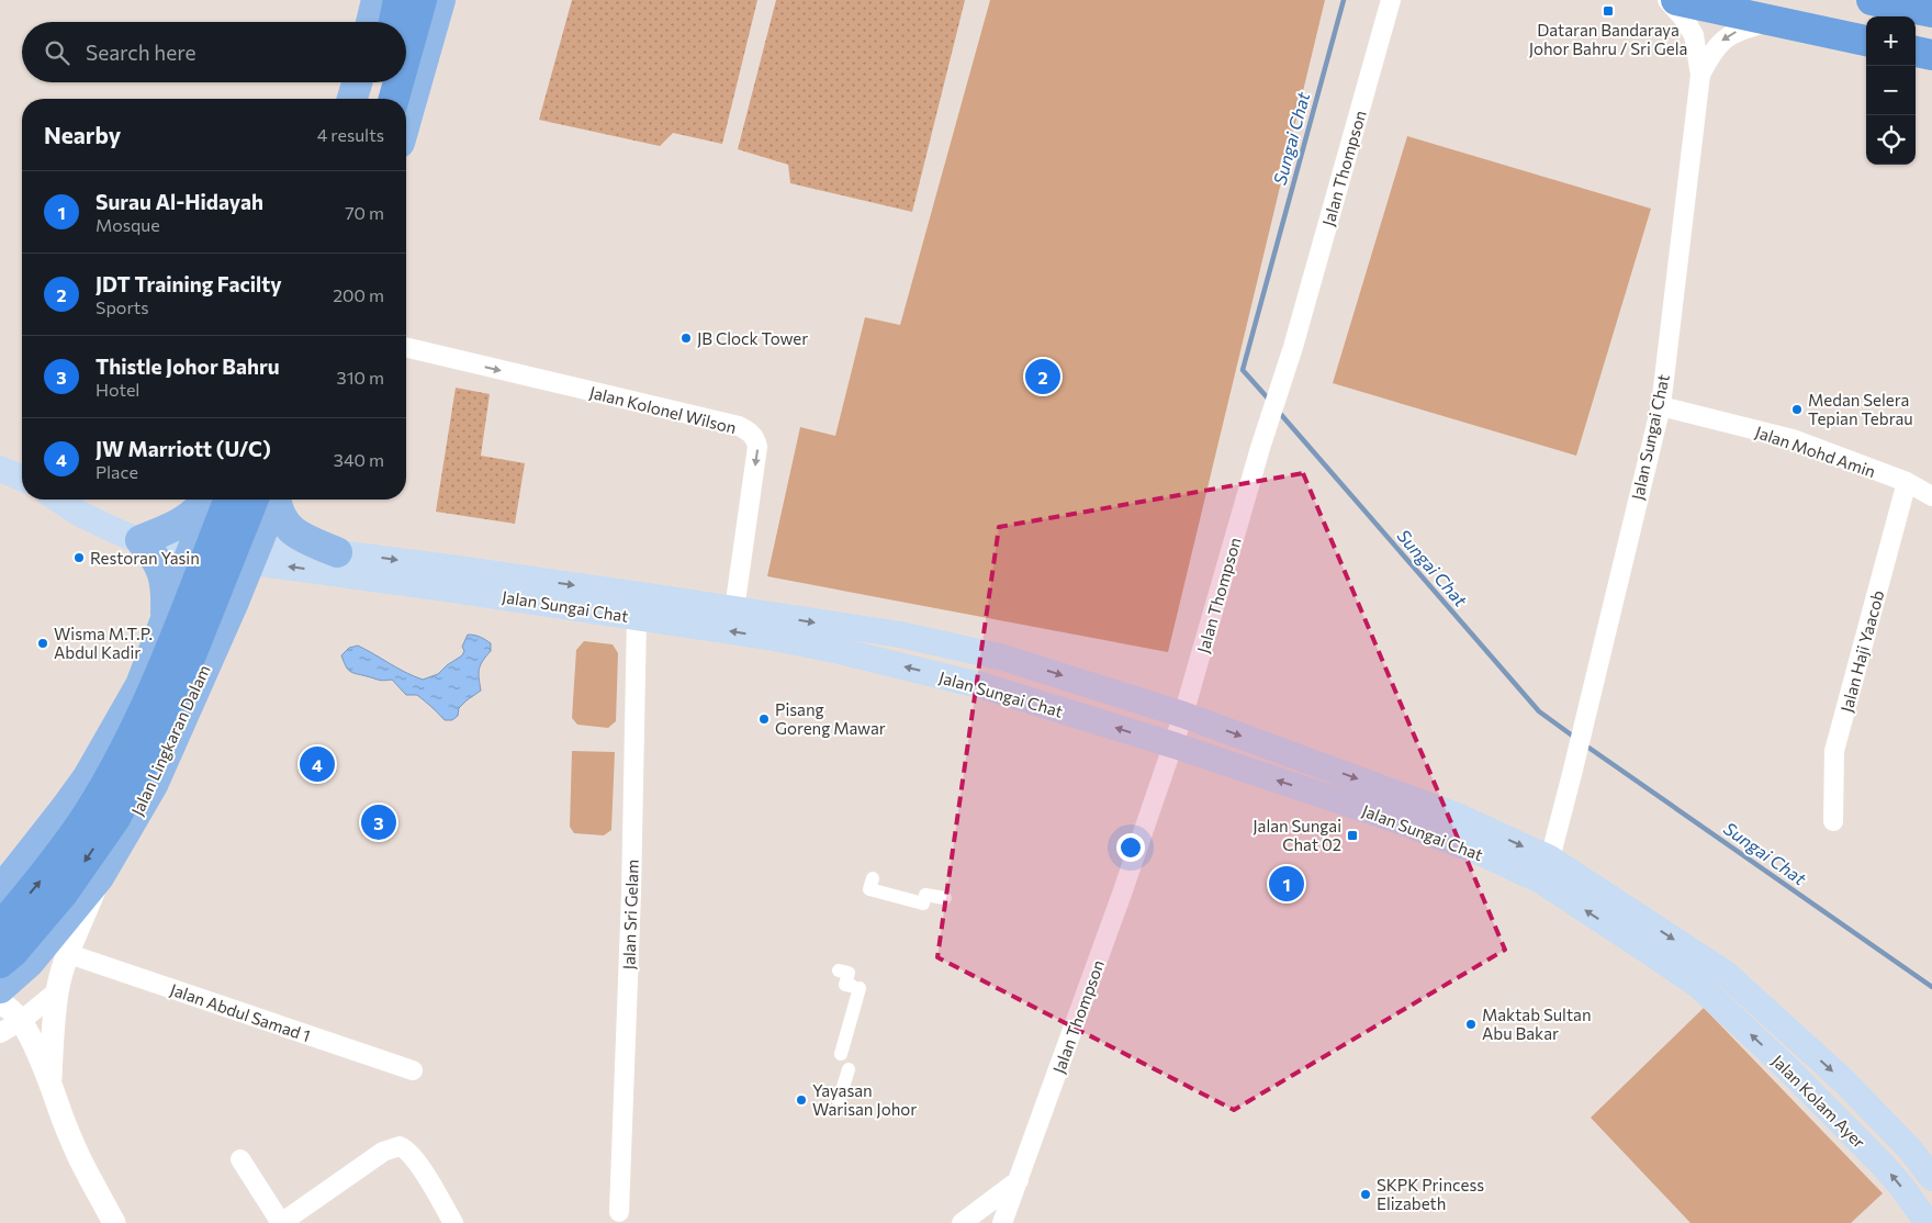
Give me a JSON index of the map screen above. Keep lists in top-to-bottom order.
{
  "streets": {
    "highway": ["Jalan Lingkaran Dalam"],
    "main road": ["Jalan Sungai Chat", "Jalan Kolam Ayer"],
    "street": [
      "Jalan Thompson",
      "Jalan Kolonel Wilson",
      "Jalan Mohd Amin",
      "Jalan Haji Yaacob",
      "Jalan Sri Gelam",
      "Jalan Abdul Samad 1"
    ]
  },
  "crossings": [
    ["Jalan Thompson", "Jalan Sungai Chat"],
    ["Jalan Kolonel Wilson", "Jalan Sungai Chat"],
    ["Jalan Sungai Chat", "Jalan Mohd Amin"],
    ["Jalan Sungai Chat", "Jalan Lingkaran Dalam"],
    ["Jalan Sungai Chat", "Jalan Sri Gelam"],
    ["Jalan Sungai Chat", "Jalan Kolam Ayer"],
    ["Jalan Mohd Amin", "Jalan Haji Yaacob"]
  ],
  "water": ["Sungai Chat"],
  "places": {
    "transit": ["Dataran Bandaraya Johor Bahru / Sri Gela", "Jalan Sungai Chat 02"],
    "other": [
      "JB Clock Tower",
      "Medan Selera Tepian Tebrau",
      "Restoran Yasin",
      "Wisma M.T.P. Abdul Kadir",
      "Pisang Goreng Mawar",
      "Maktab Sultan Abu Bakar",
      "Yayasan Warisan Johor",
      "SKPK Princess Elizabeth"
    ]
  },
  "page": {
    "map_buttons": ["+", "−"],
    "search": "Search here",
    "heading": ["Nearby", "4 results"],
    "list": [
      {
        "mark": "1",
        "name": "Surau Al-Hidayah",
        "note": "Mosque",
        "value": "70 m"
      },
      {
        "mark": "2",
        "name": "JDT Training Facilty",
        "note": "Sports",
        "value": "200 m"
      },
      {
        "mark": "3",
        "name": "Thistle Johor Bahru",
        "note": "Hotel",
        "value": "310 m"
      },
      {
        "mark": "4",
        "name": "JW Marriott (U/C)",
        "note": "Place",
        "value": "340 m"
      }
    ],
    "pins": [
      "2",
      "4",
      "3",
      "1"
    ]
  }
}
